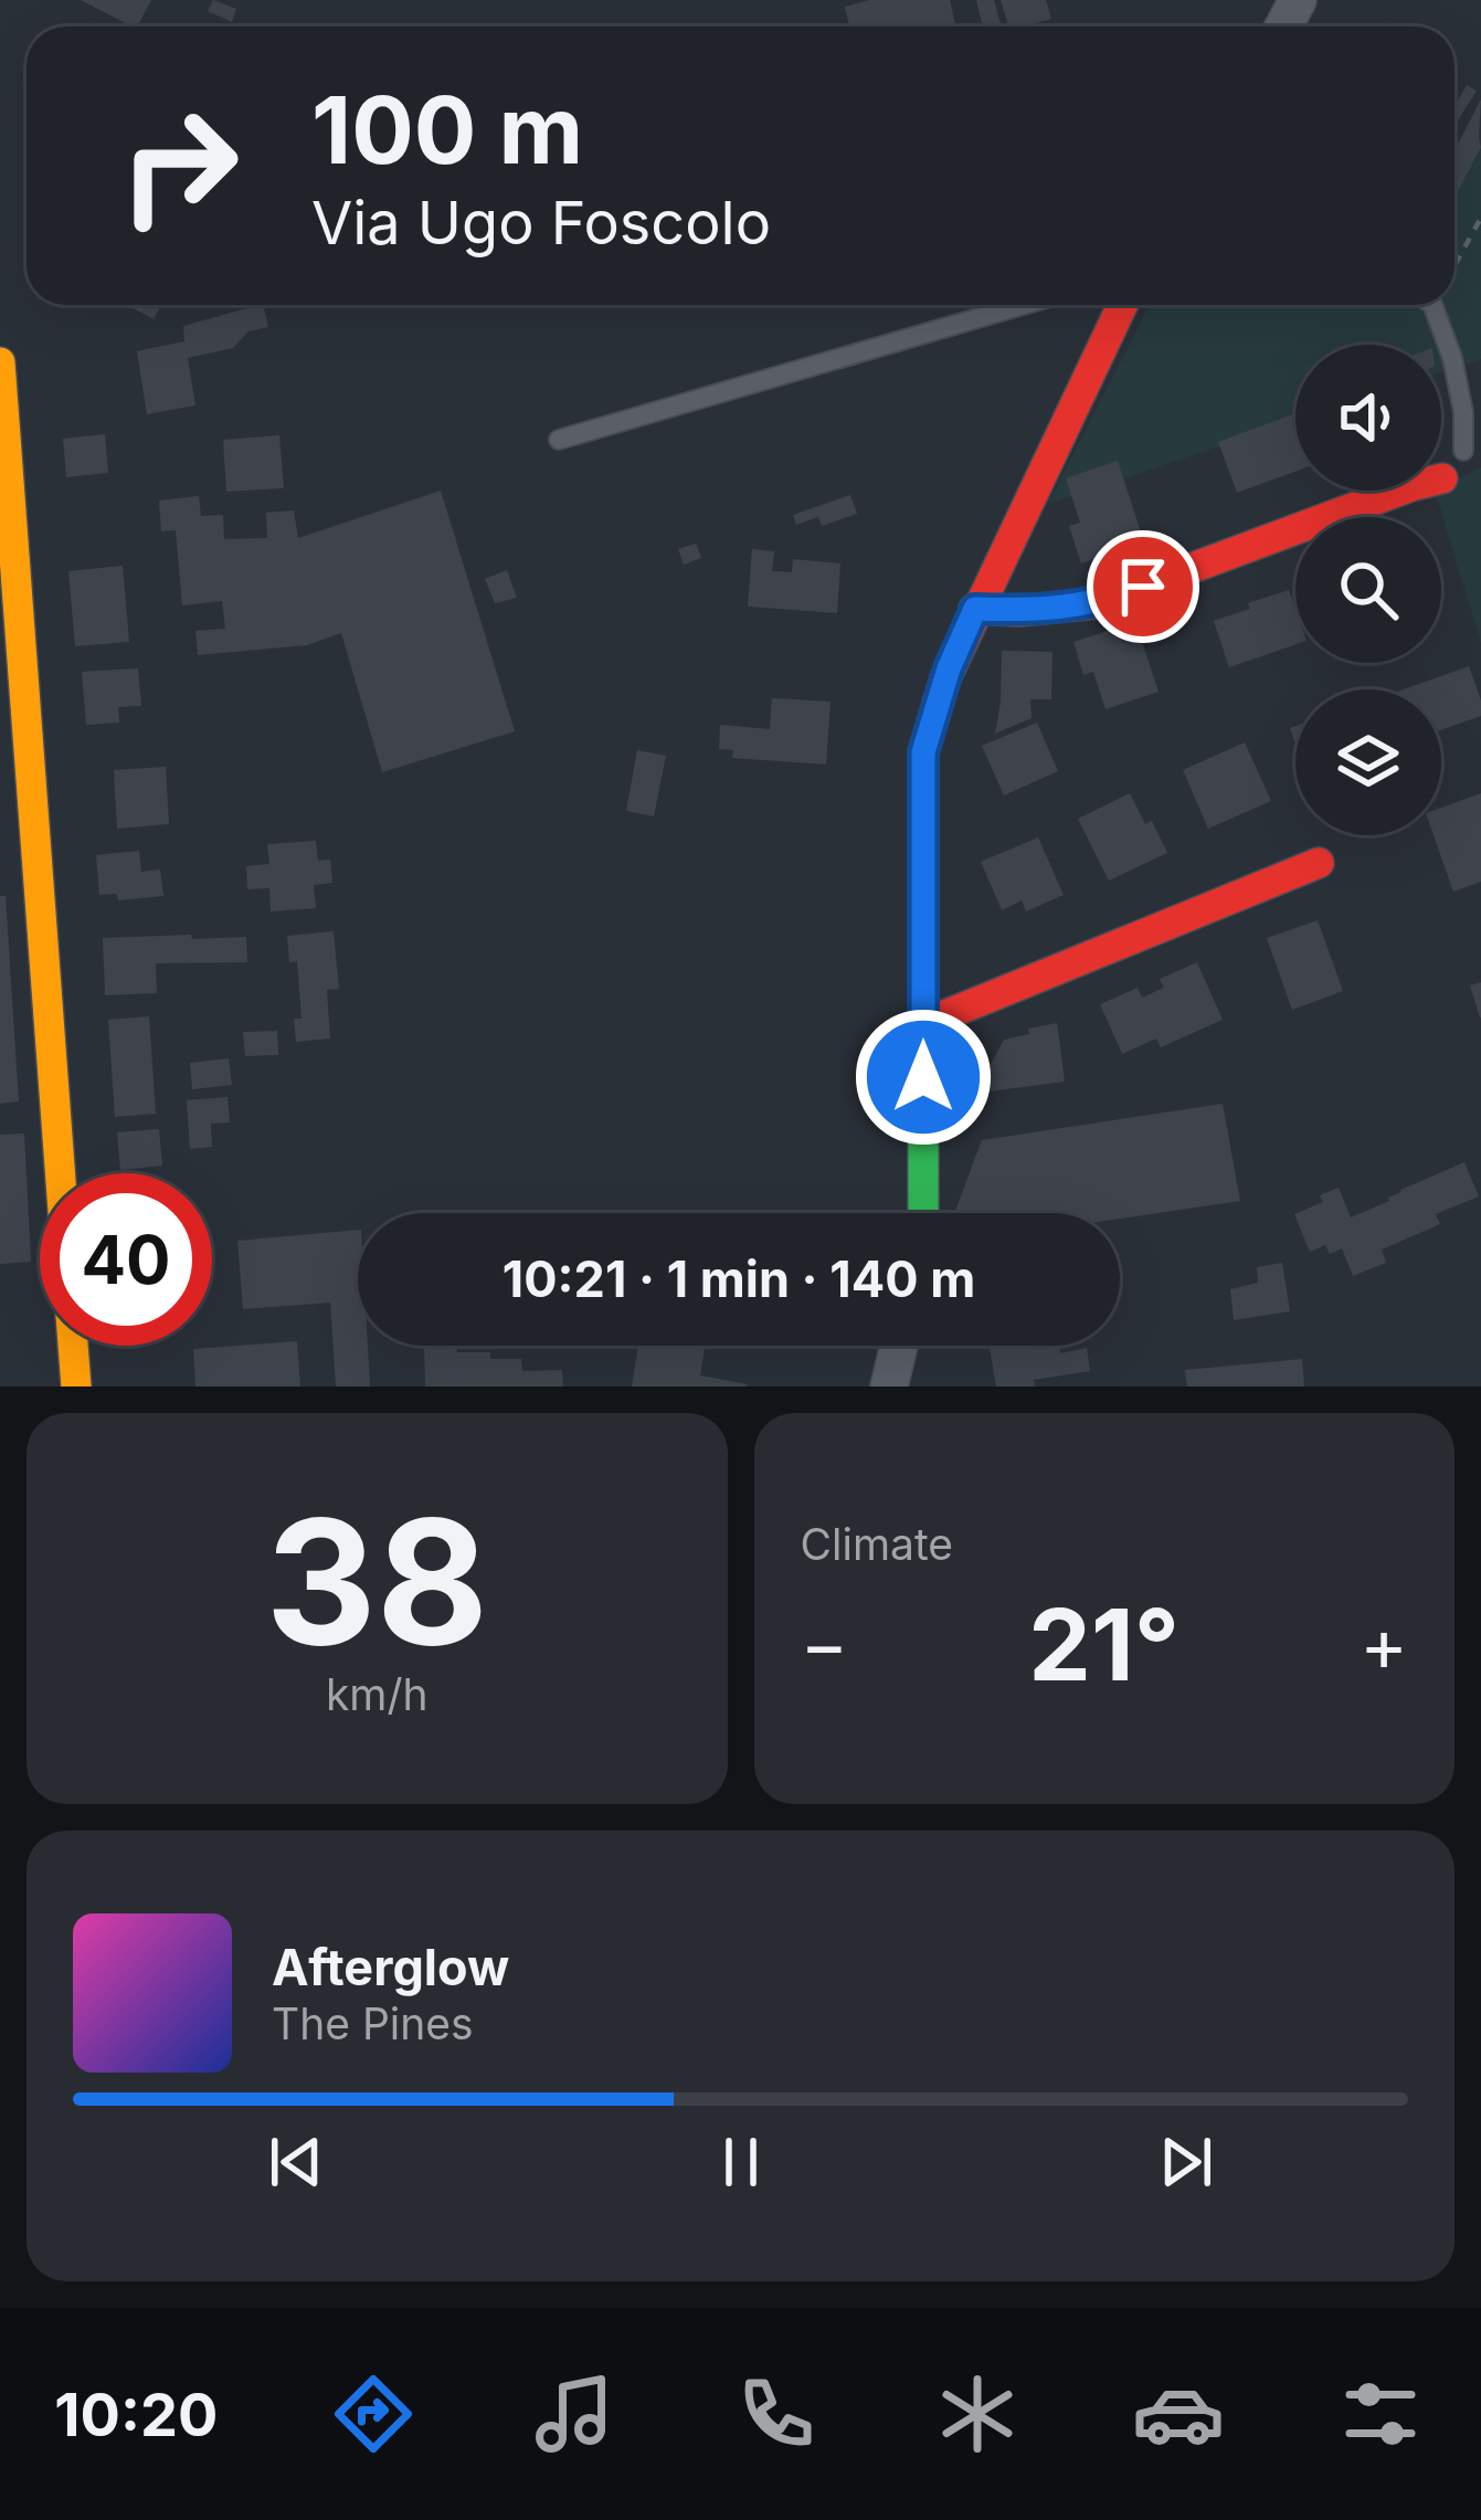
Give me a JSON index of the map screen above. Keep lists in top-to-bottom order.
{
  "page": {
    "turn": ["100 m", "Via Ugo Foscolo"],
    "limit": "40",
    "trip": "10:21 · 1 min · 140 m",
    "tile": [
      ["38", "km/h"],
      "Climate"
    ],
    "heat": ["−", "21°", "+"],
    "song": ["Afterglow", "The Pines"],
    "tabs": "10:20"
  }
}
